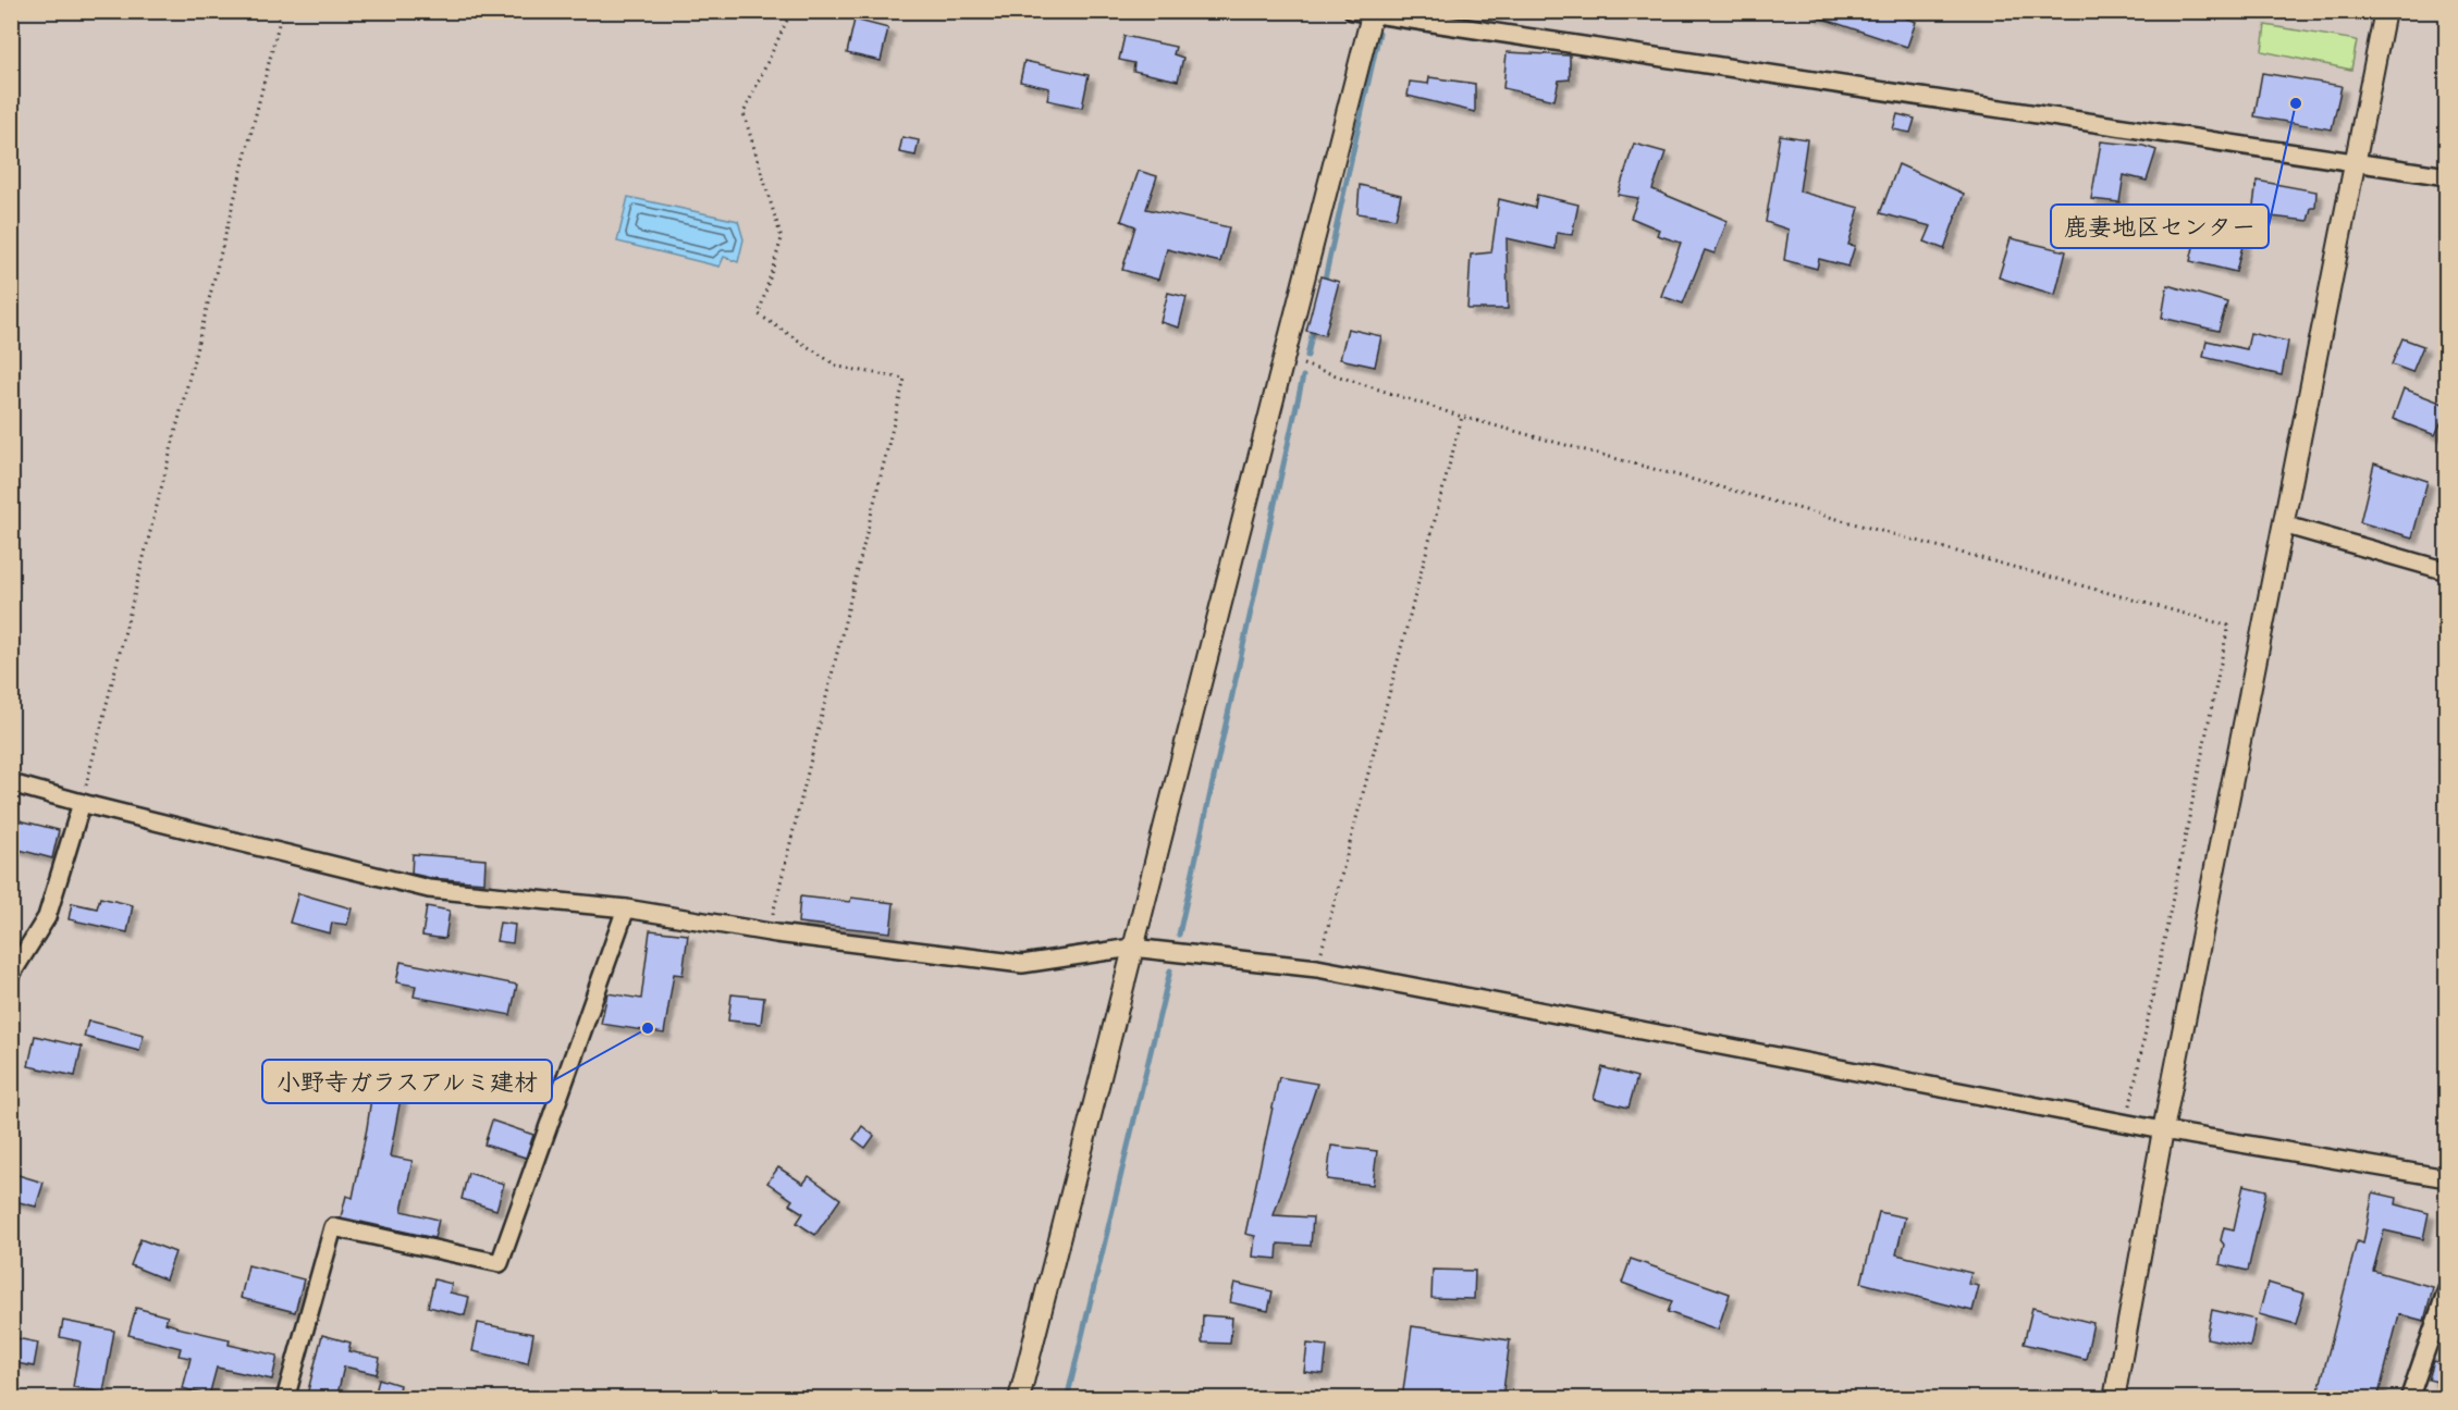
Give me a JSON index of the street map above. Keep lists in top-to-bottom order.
{
  "places": ["鹿妻地区センター", "小野寺ガラスアルミ建材"]
}
